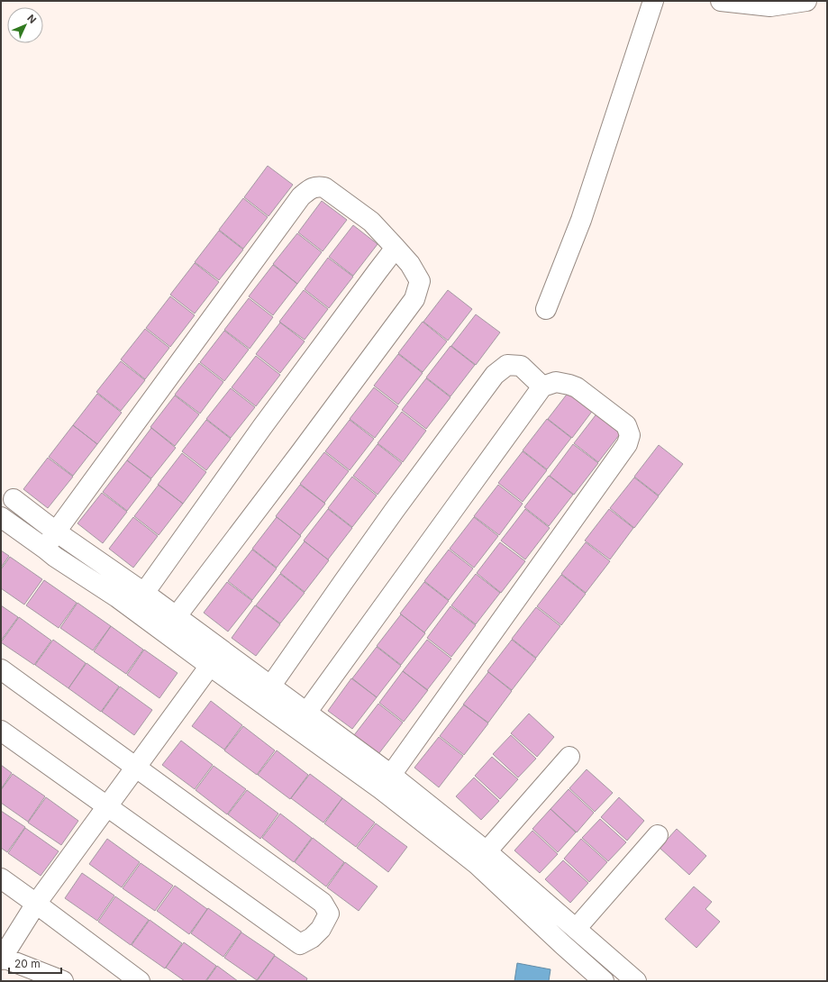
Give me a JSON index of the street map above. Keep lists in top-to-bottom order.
{
  "scale_bar": "20 m",
  "north": "top right"
}
